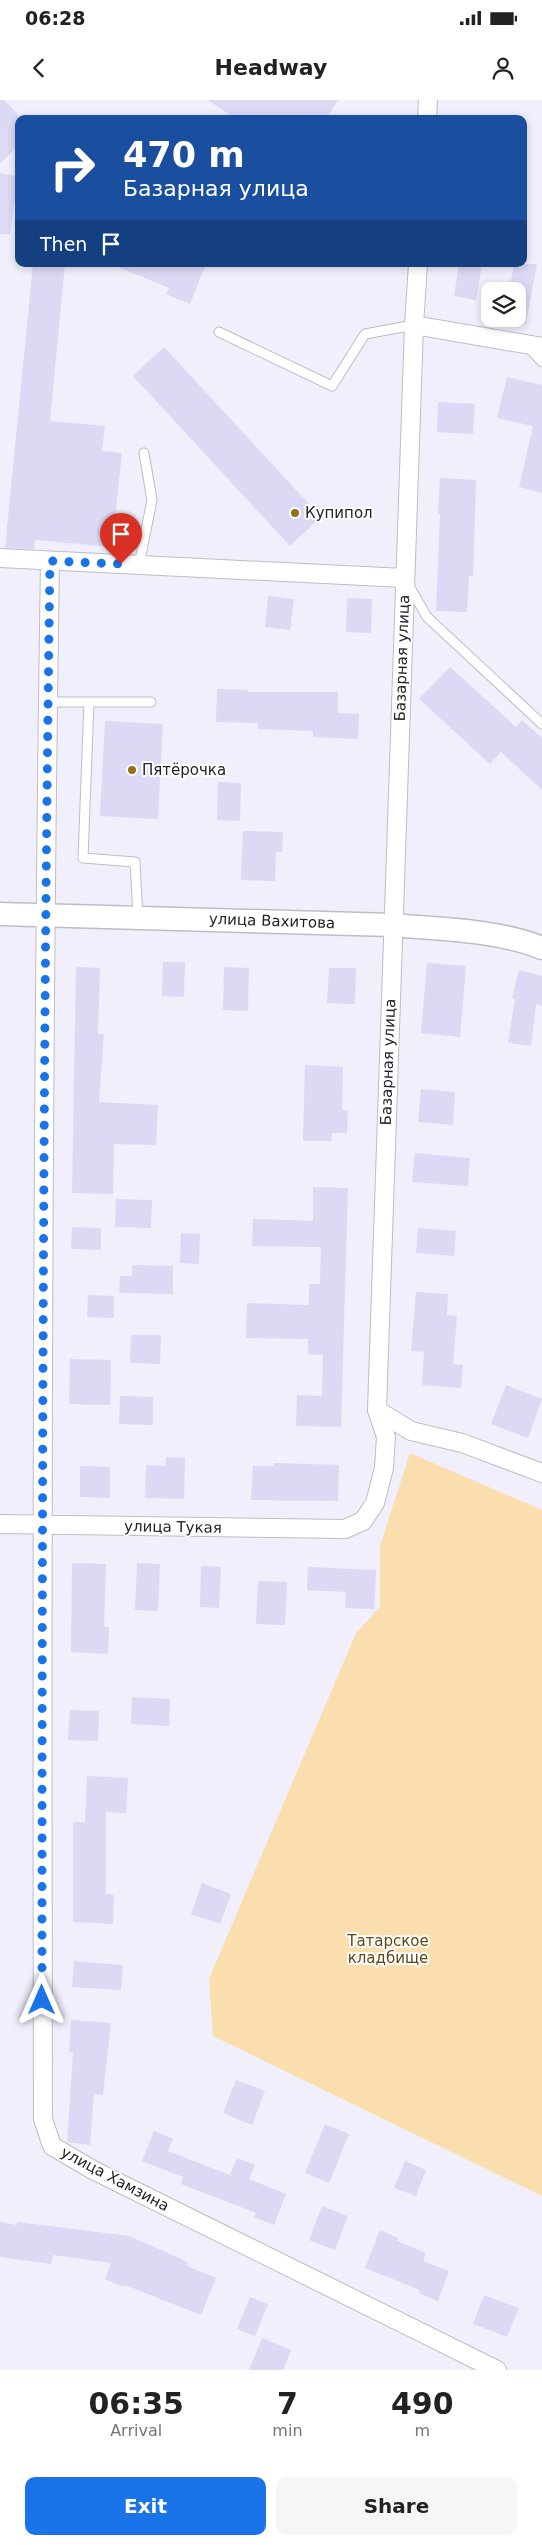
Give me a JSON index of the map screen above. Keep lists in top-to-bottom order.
{
  "streets": {
    "street": [
      "Базарная улица",
      "улица Вахитова",
      "улица Тукая",
      "улица Хамзина"
    ]
  },
  "crossings": [
    ["Базарная улица", "улица Вахитова"],
    ["Базарная улица", "улица Тукая"],
    ["Базарная улица", "улица Хамзина"],
    ["улица Вахитова", "улица Хамзина"],
    ["улица Тукая", "улица Хамзина"]
  ],
  "parks": ["Татарское кладбище"],
  "places": ["Купипол", "Пятёрочка"],
  "page": {
    "status": "06:28",
    "header": "Headway",
    "turn": ["470 m", "Базарная улица"],
    "then": "Then",
    "eta": [
      "06:35",
      "Arrival",
      "7",
      "min",
      "490",
      "m"
    ],
    "buttons": ["Exit", "Share"]
  }
}
